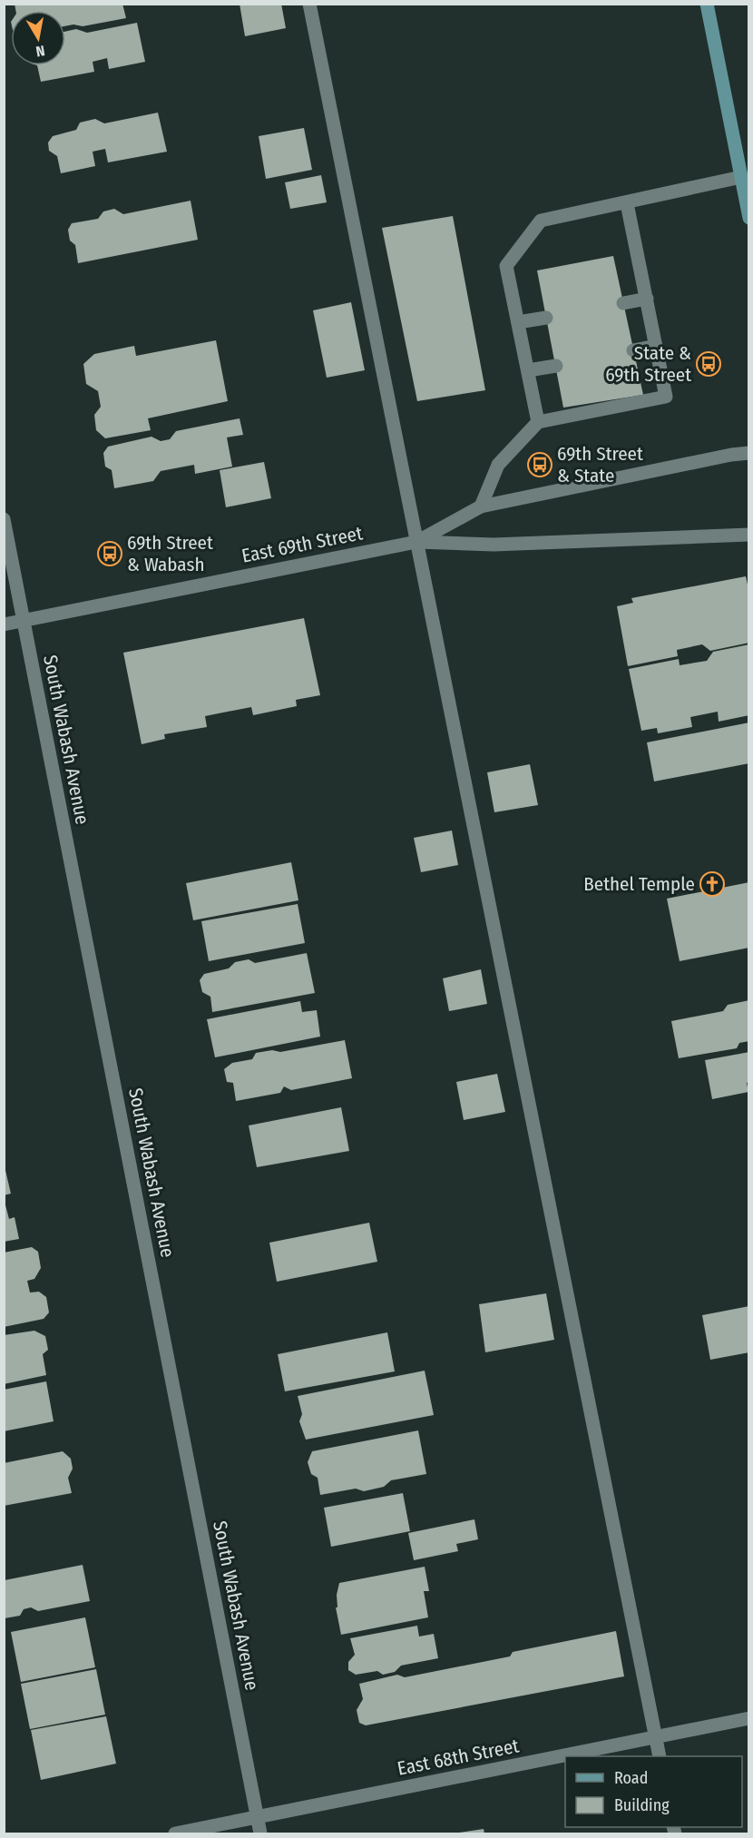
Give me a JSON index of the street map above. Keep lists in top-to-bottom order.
{
  "streets": {
    "street": ["East 69th Street", "South Wabash Avenue", "East 68th Street"]
  },
  "crossings": [
    ["East 69th Street", "South Wabash Avenue"],
    ["South Wabash Avenue", "East 68th Street"]
  ],
  "places": {
    "bus stop": ["State & 69th Street", "69th Street & State", "69th Street & Wabash"],
    "church": ["Bethel Temple"]
  },
  "legend": ["Road", "Building"],
  "north": "bottom"
}
